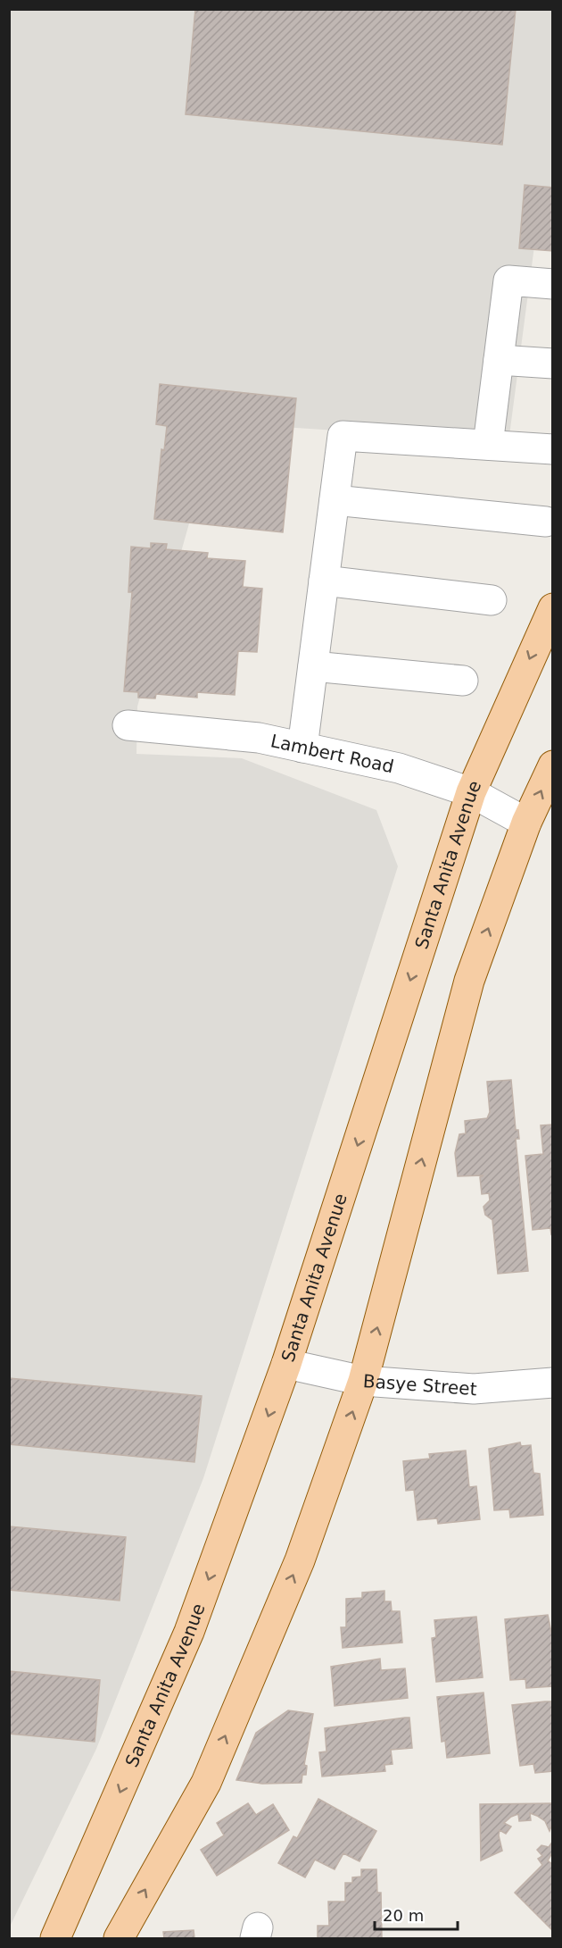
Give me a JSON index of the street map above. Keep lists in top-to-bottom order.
{
  "streets": {
    "main road": ["Santa Anita Avenue"],
    "street": ["Lambert Road", "Basye Street"]
  },
  "crossings": [
    ["Lambert Road", "Santa Anita Avenue"],
    ["Santa Anita Avenue", "Basye Street"]
  ],
  "scale_bar": "20 m"
}
